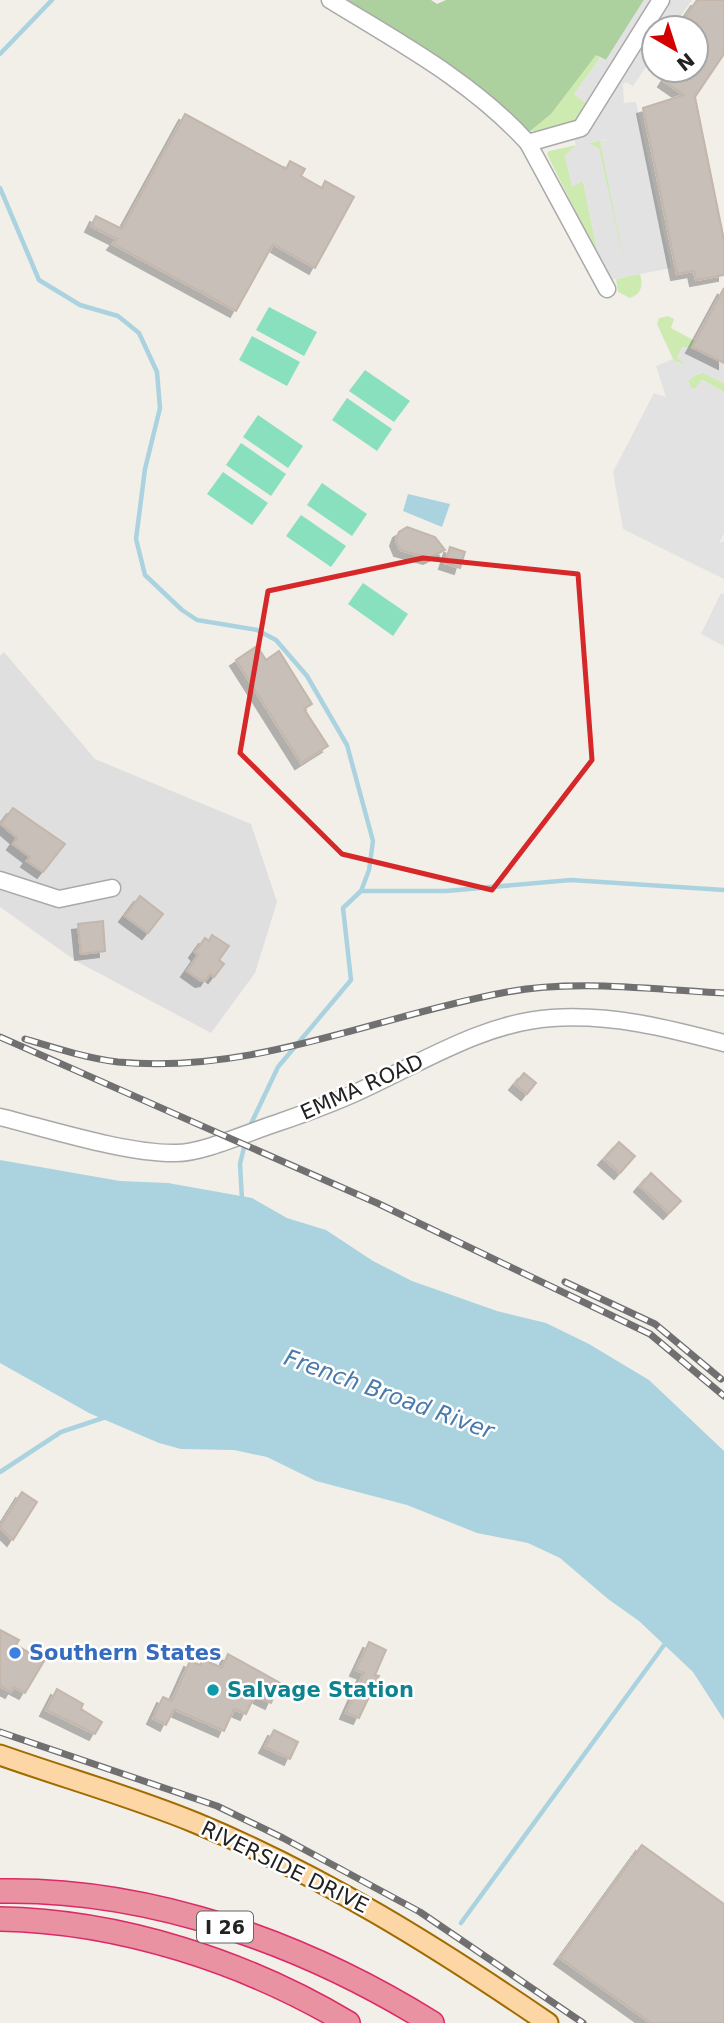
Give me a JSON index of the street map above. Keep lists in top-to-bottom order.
{
  "streets": {
    "highway": ["I 26"],
    "main road": ["RIVERSIDE DRIVE"],
    "street": ["EMMA ROAD"]
  },
  "water": ["French Broad River"],
  "places": ["Southern States", "Salvage Station"],
  "north": "bottom right"
}
